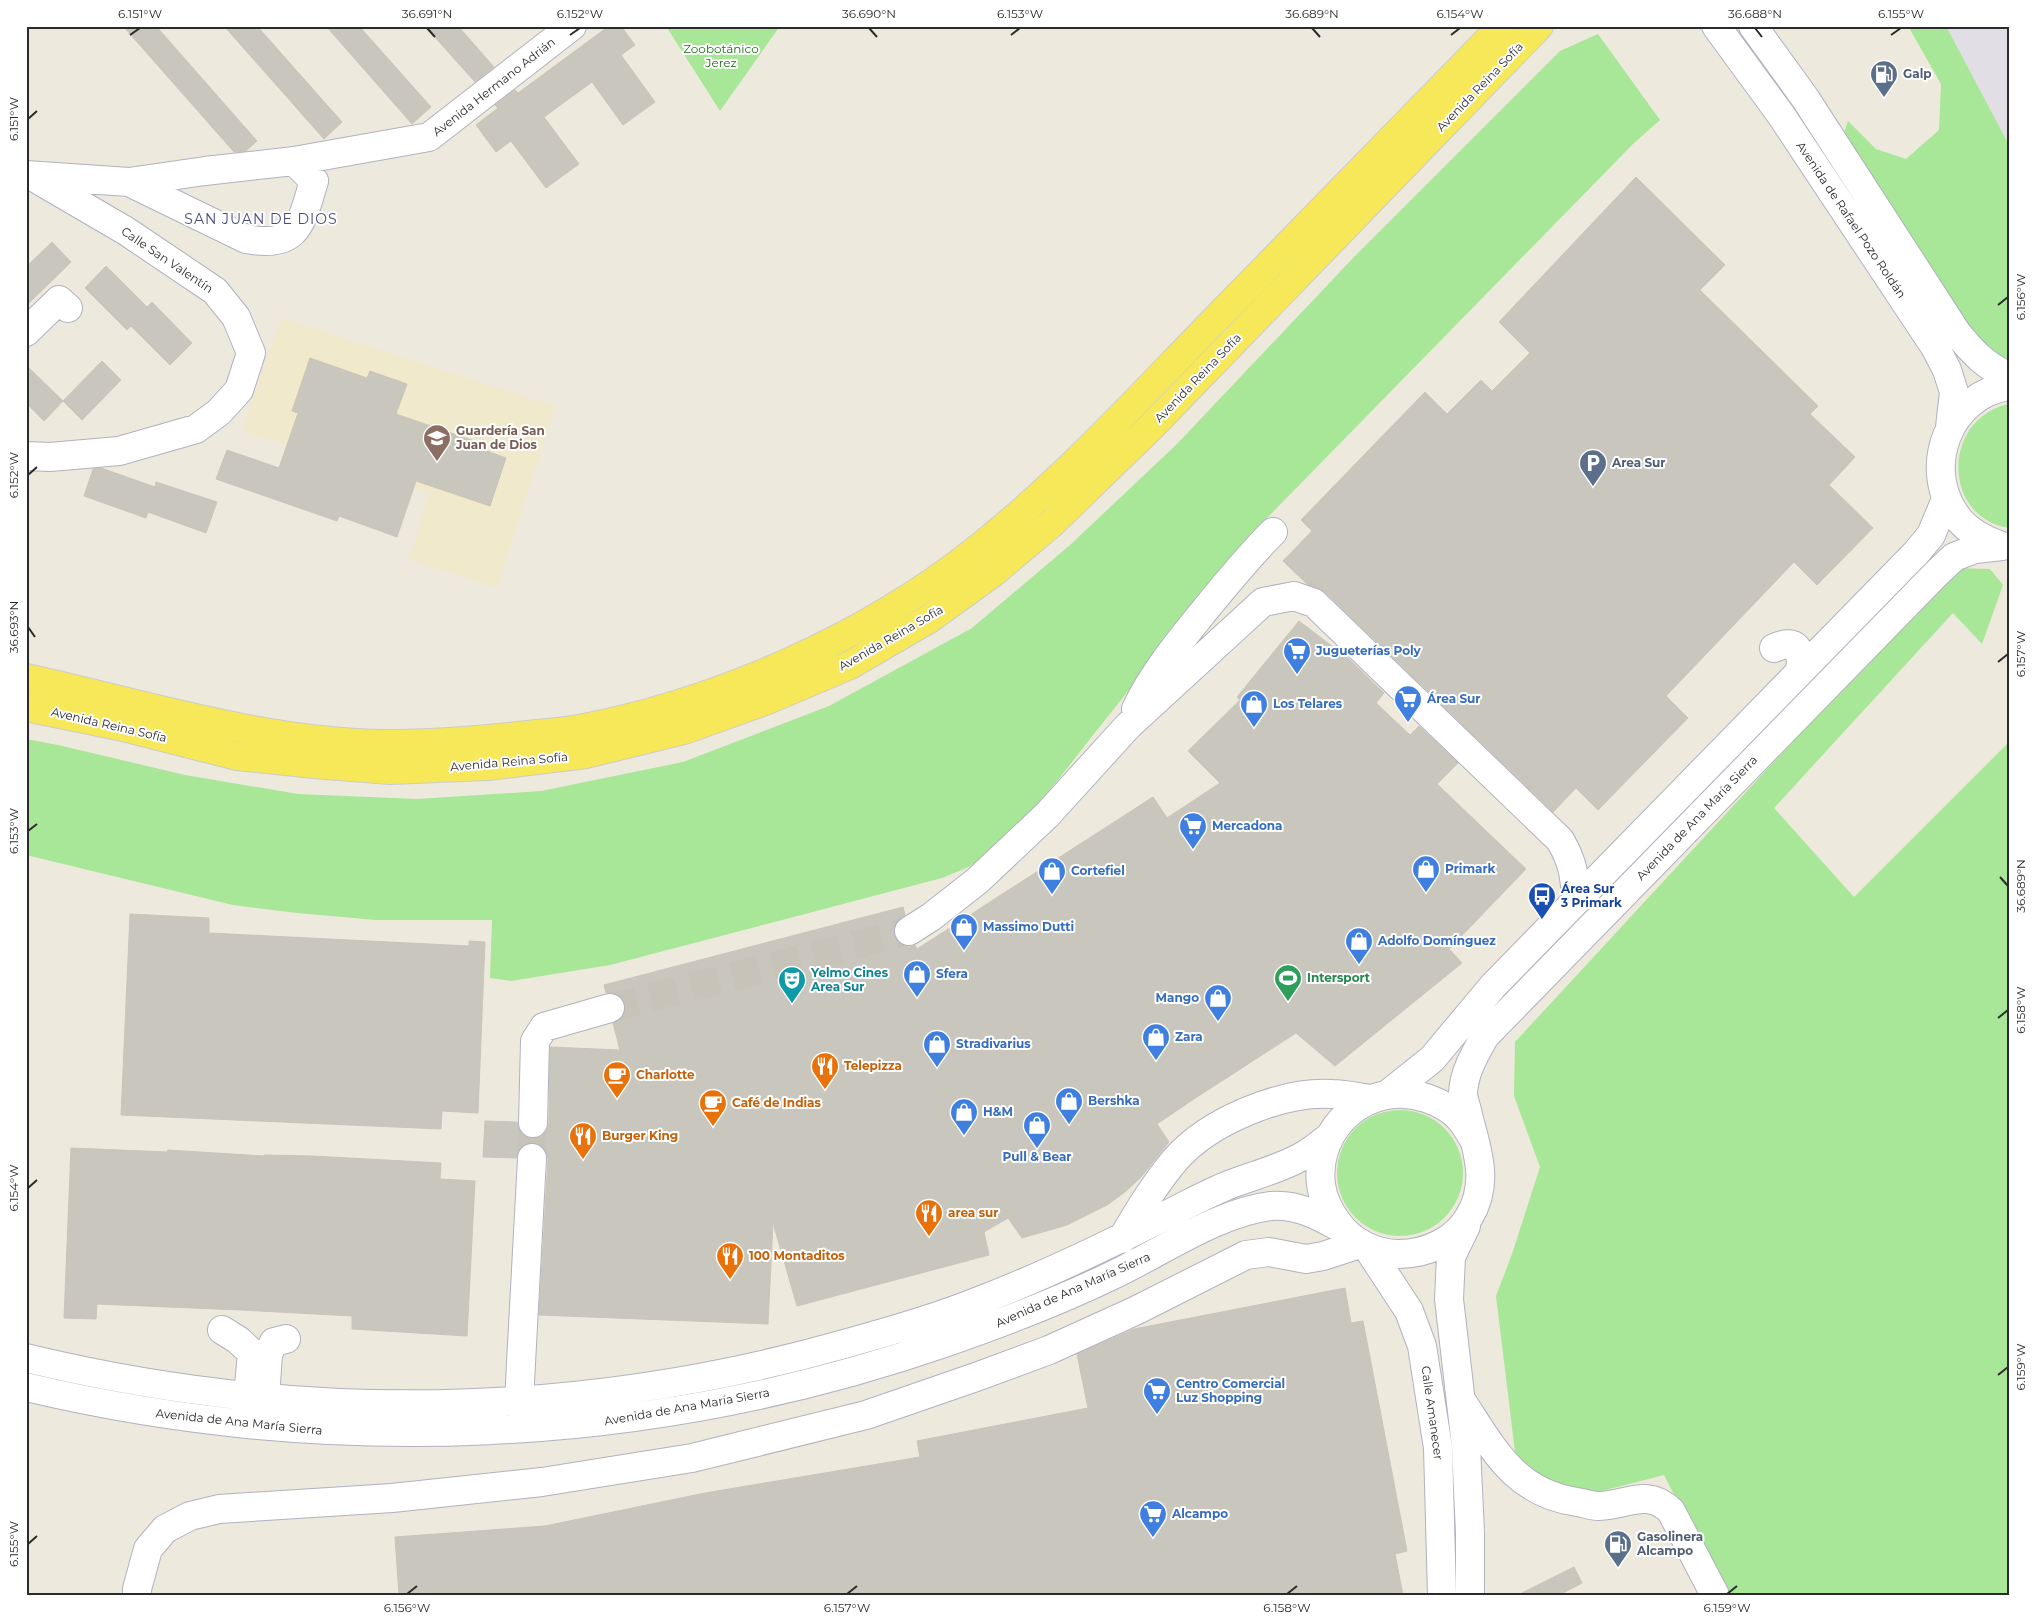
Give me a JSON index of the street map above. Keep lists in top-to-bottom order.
{
  "streets": {
    "main road": ["Avenida Reina Sofía"],
    "street": [
      "Avenida Hermano Adrián",
      "Avenida de Rafael Pozo Roldán",
      "Calle San Valentín",
      "Avenida de Ana María Sierra",
      "Calle Amanecer"
    ]
  },
  "crossings": [
    ["Avenida Hermano Adrián", "Calle San Valentín"],
    ["Avenida de Ana María Sierra", "Calle Amanecer"]
  ],
  "districts": ["SAN JUAN DE DIOS"],
  "parks": ["Zoobotánico Jerez"],
  "places": {
    "fuel station": ["Galp", "Gasolinera Alcampo"],
    "school or university": ["Guardería San Juan de Dios"],
    "parking": ["Area Sur"],
    "supermarket": [
      "Jugueterías Poly",
      "Área Sur",
      "Mercadona",
      "Centro Comercial Luz Shopping",
      "Alcampo"
    ],
    "shop": [
      "Los Telares",
      "Primark",
      "Cortefiel",
      "Massimo Dutti",
      "Adolfo Domínguez",
      "Sfera",
      "Mango",
      "Zara",
      "Stradivarius",
      "Bershka",
      "H&M",
      "Pull & Bear"
    ],
    "bus stop": ["Área Sur 3 Primark"],
    "sports": ["Intersport"],
    "theatre": ["Yelmo Cines Area Sur"],
    "restaurant": [
      "Telepizza",
      "Burger King",
      "area sur",
      "100 Montaditos"
    ],
    "cafe": ["Charlotte", "Café de Indias"]
  },
  "coordinates": [
    "6.151°W",
    "36.691°N",
    "6.152°W",
    "36.690°N",
    "6.153°W",
    "36.689°N",
    "6.154°W",
    "36.688°N",
    "6.155°W",
    "6.156°W",
    "36.693°N",
    "6.157°W",
    "6.158°W",
    "6.159°W"
  ]
}
